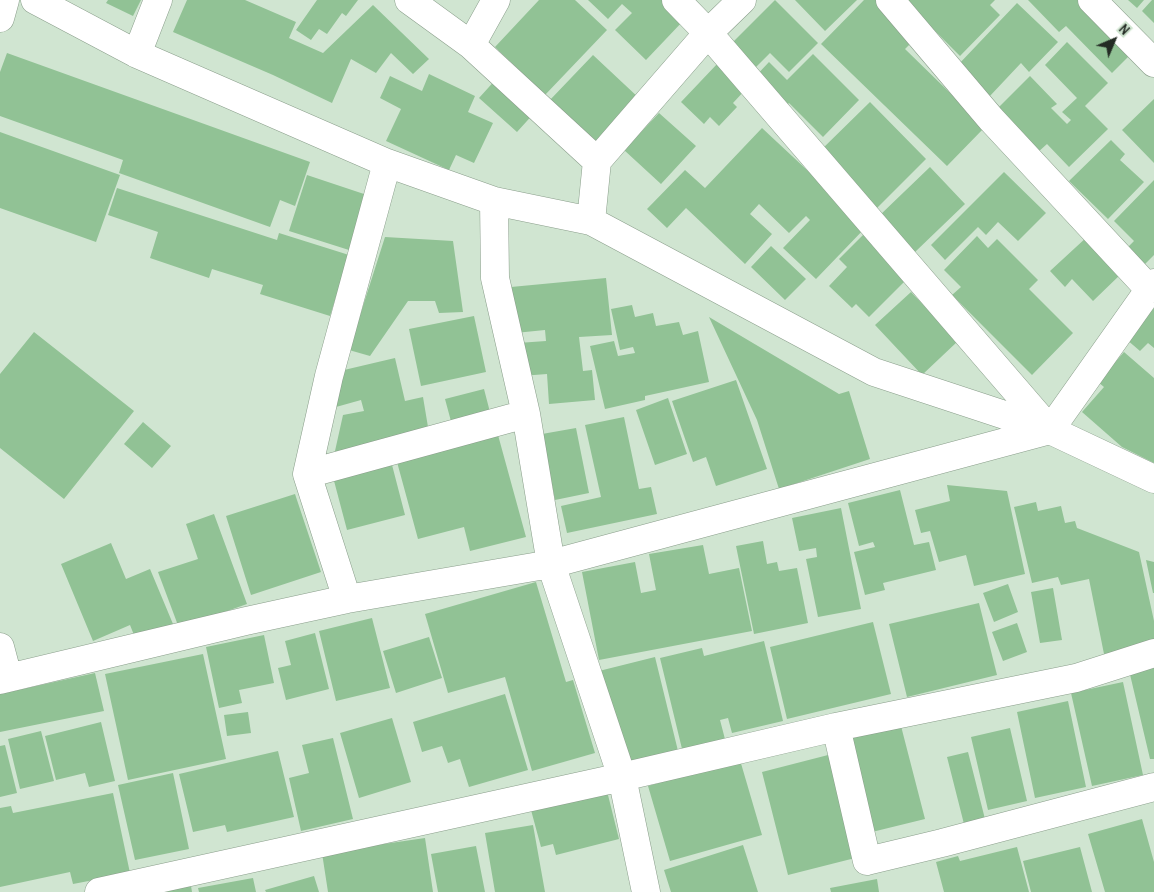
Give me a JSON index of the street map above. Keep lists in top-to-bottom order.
{
  "north": "top right"
}
